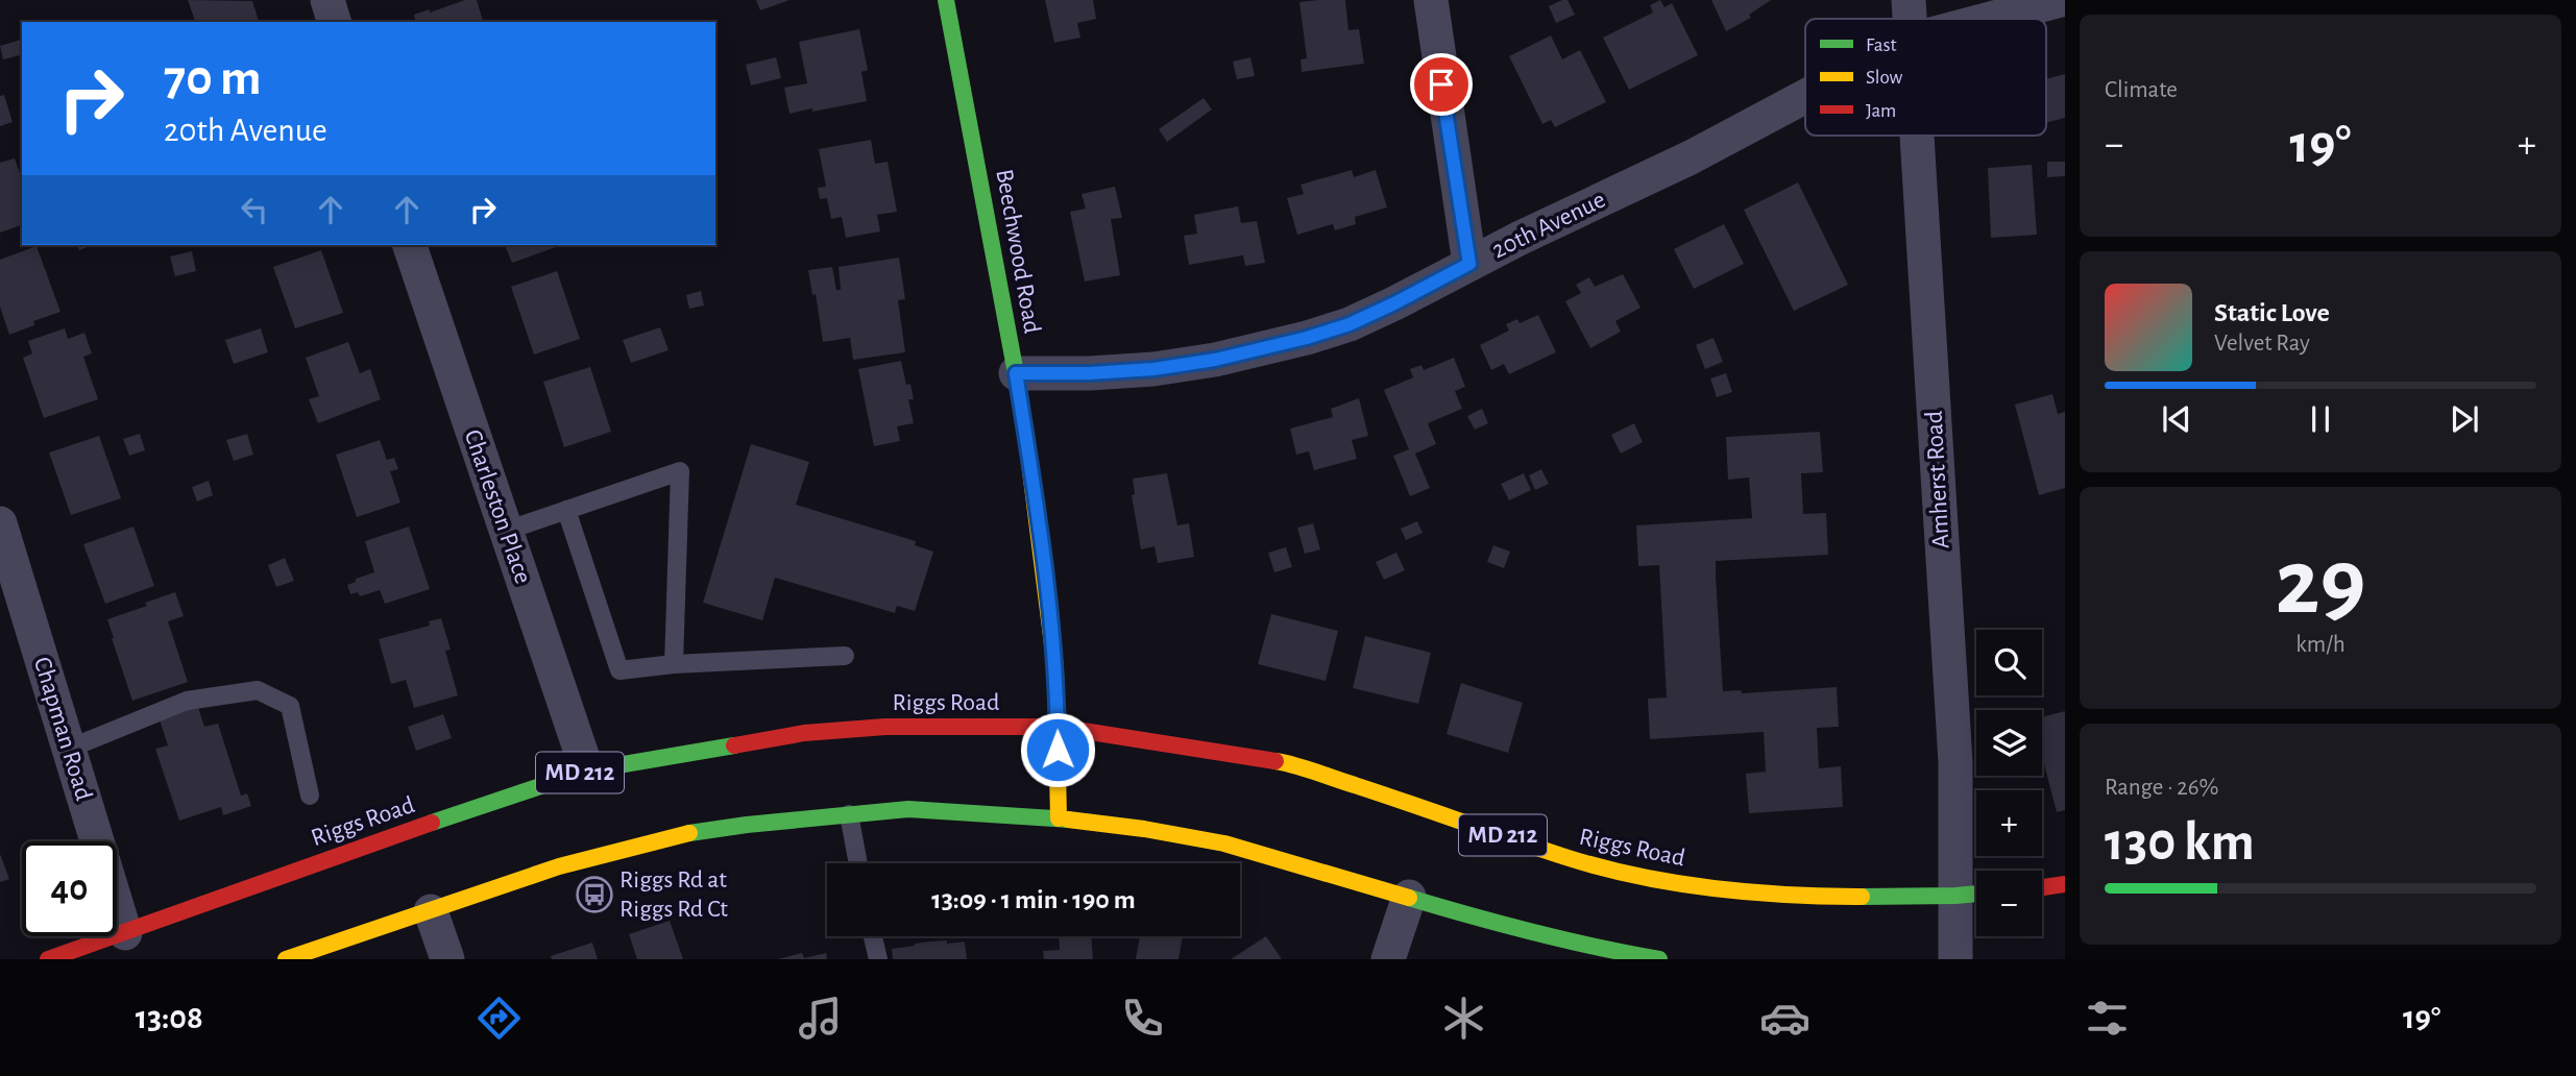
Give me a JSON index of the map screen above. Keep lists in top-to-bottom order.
{
  "streets": {
    "main road": ["Beechwood Road", "Riggs Road", "MD 212"],
    "street": [
      "20th Avenue",
      "Amherst Road",
      "Charleston Place",
      "Chapman Road"
    ]
  },
  "crossings": [
    ["20th Avenue", "Beechwood Road"],
    ["Beechwood Road", "Riggs Road"],
    ["Amherst Road", "Riggs Road"],
    ["Charleston Place", "Riggs Road"],
    ["Riggs Road", "Chapman Road"]
  ],
  "places": {
    "bus stop": ["Riggs Rd at Riggs Rd Ct"]
  },
  "legend": ["Fast", "Slow", "Jam"],
  "page": {
    "tile": [
      "Climate",
      ["29", "km/h"],
      ["Range · 26%", "130 km"]
    ],
    "turn": ["70 m", "20th Avenue"],
    "heat": ["−", "19°", "+"],
    "song": ["Static Love", "Velvet Ray"],
    "map_buttons": ["+", "−"],
    "limit": "40",
    "trip": "13:09 · 1 min · 190 m",
    "tabs": ["13:08", "19°"]
  }
}
